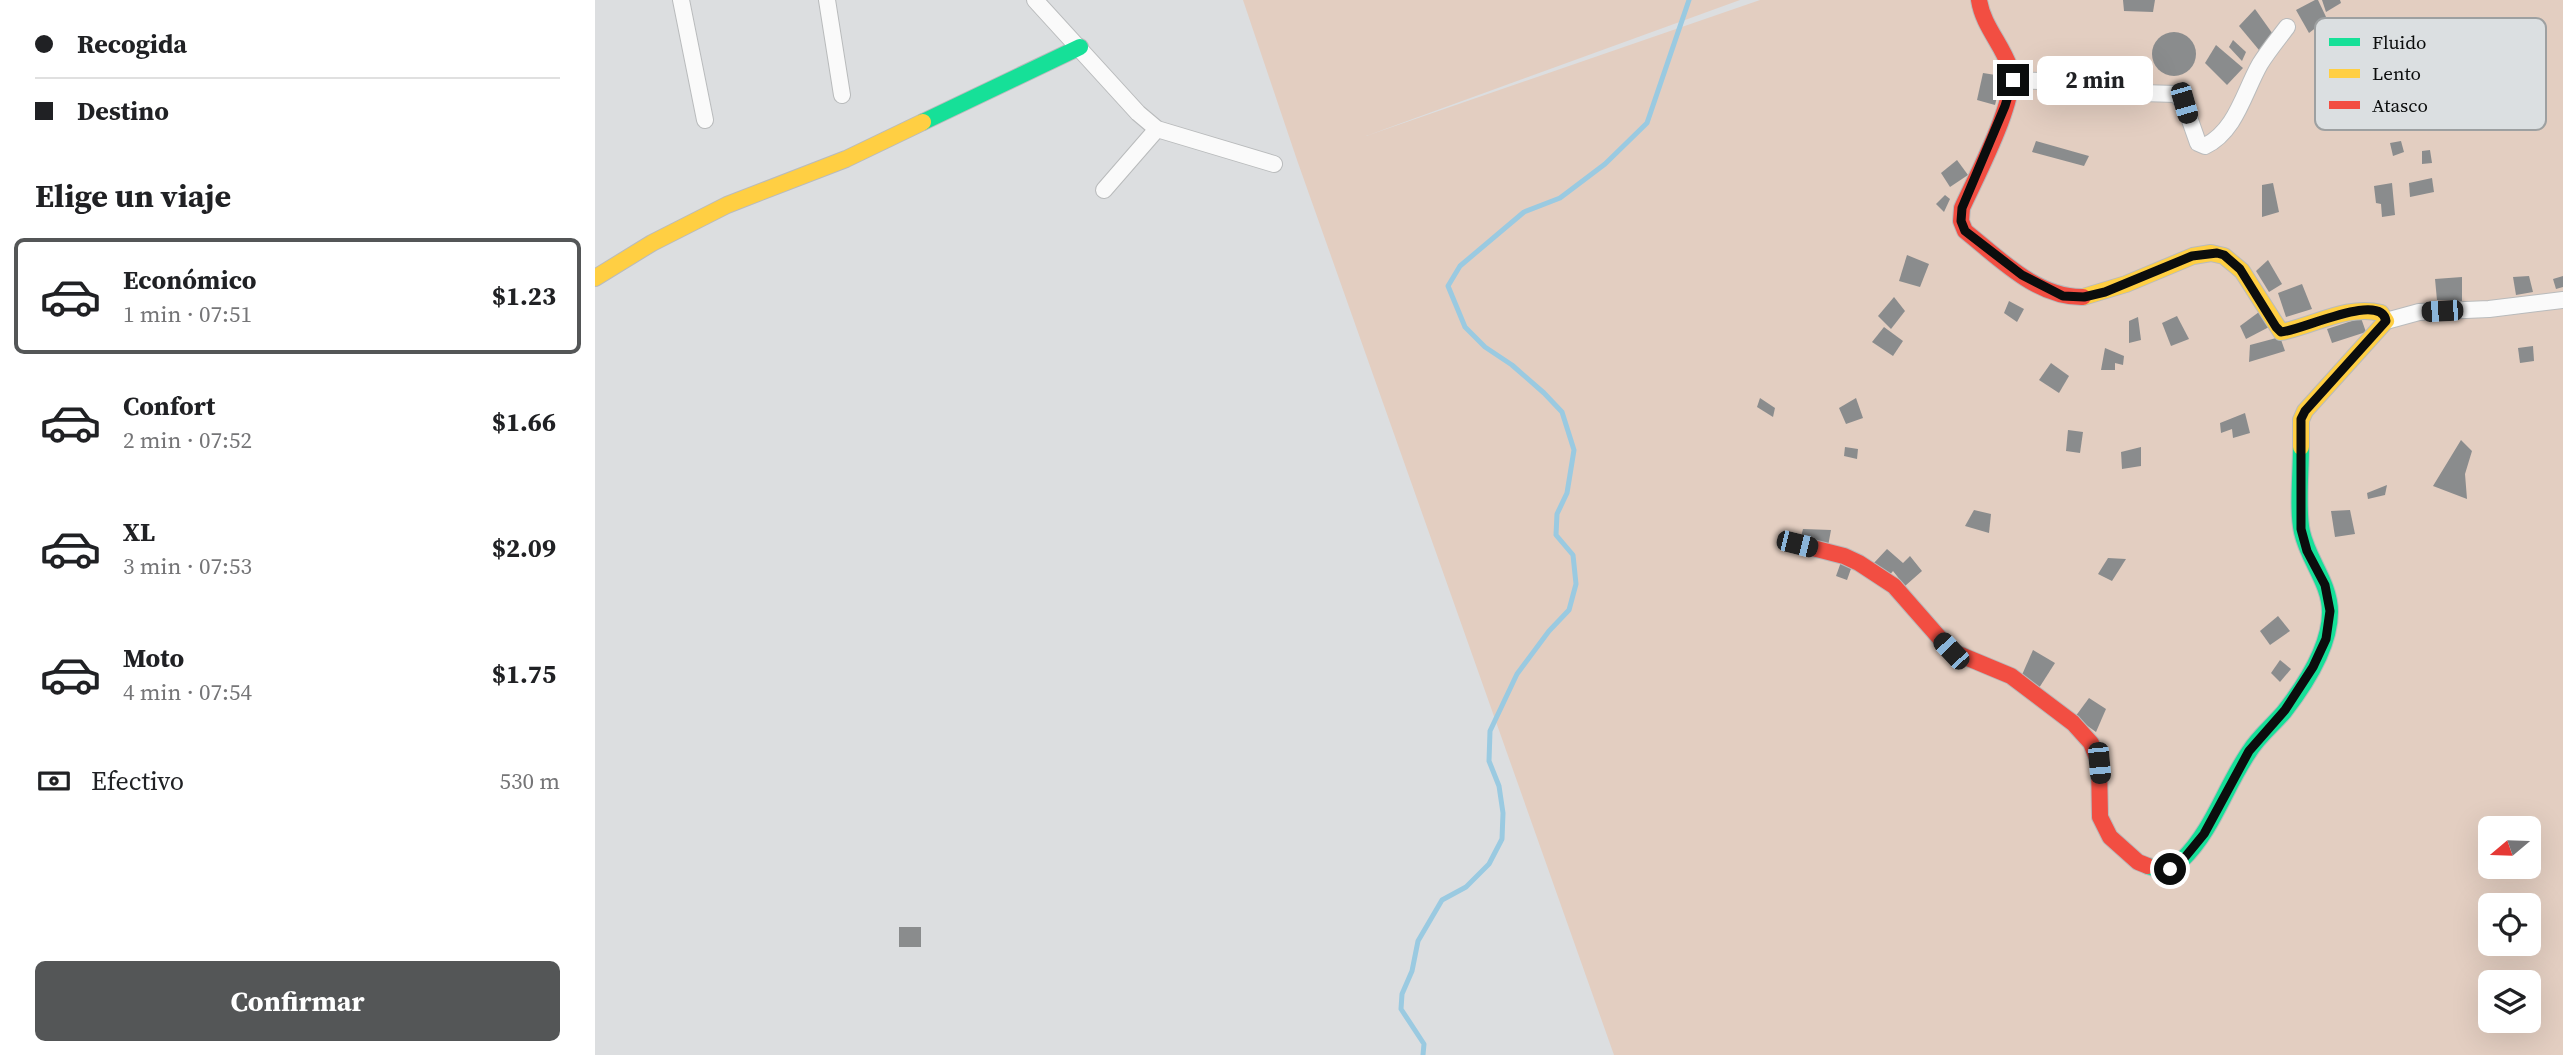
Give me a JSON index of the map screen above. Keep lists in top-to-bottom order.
{
  "legend": ["Fluido", "Lento", "Atasco"],
  "north": "left",
  "page": {
    "banner": ["Recogida", "Destino"],
    "bubble": "2 min",
    "heading": "Elige un viaje",
    "list": [
      {
        "name": "Económico",
        "note": "1 min · 07:51",
        "value": "$1.23"
      },
      {
        "name": "Confort",
        "note": "2 min · 07:52",
        "value": "$1.66"
      },
      {
        "name": "XL",
        "note": "3 min · 07:53",
        "value": "$2.09"
      },
      {
        "name": "Moto",
        "note": "4 min · 07:54",
        "value": "$1.75"
      }
    ],
    "pay": ["Efectivo", "530 m"],
    "buttons": "Confirmar"
  }
}
